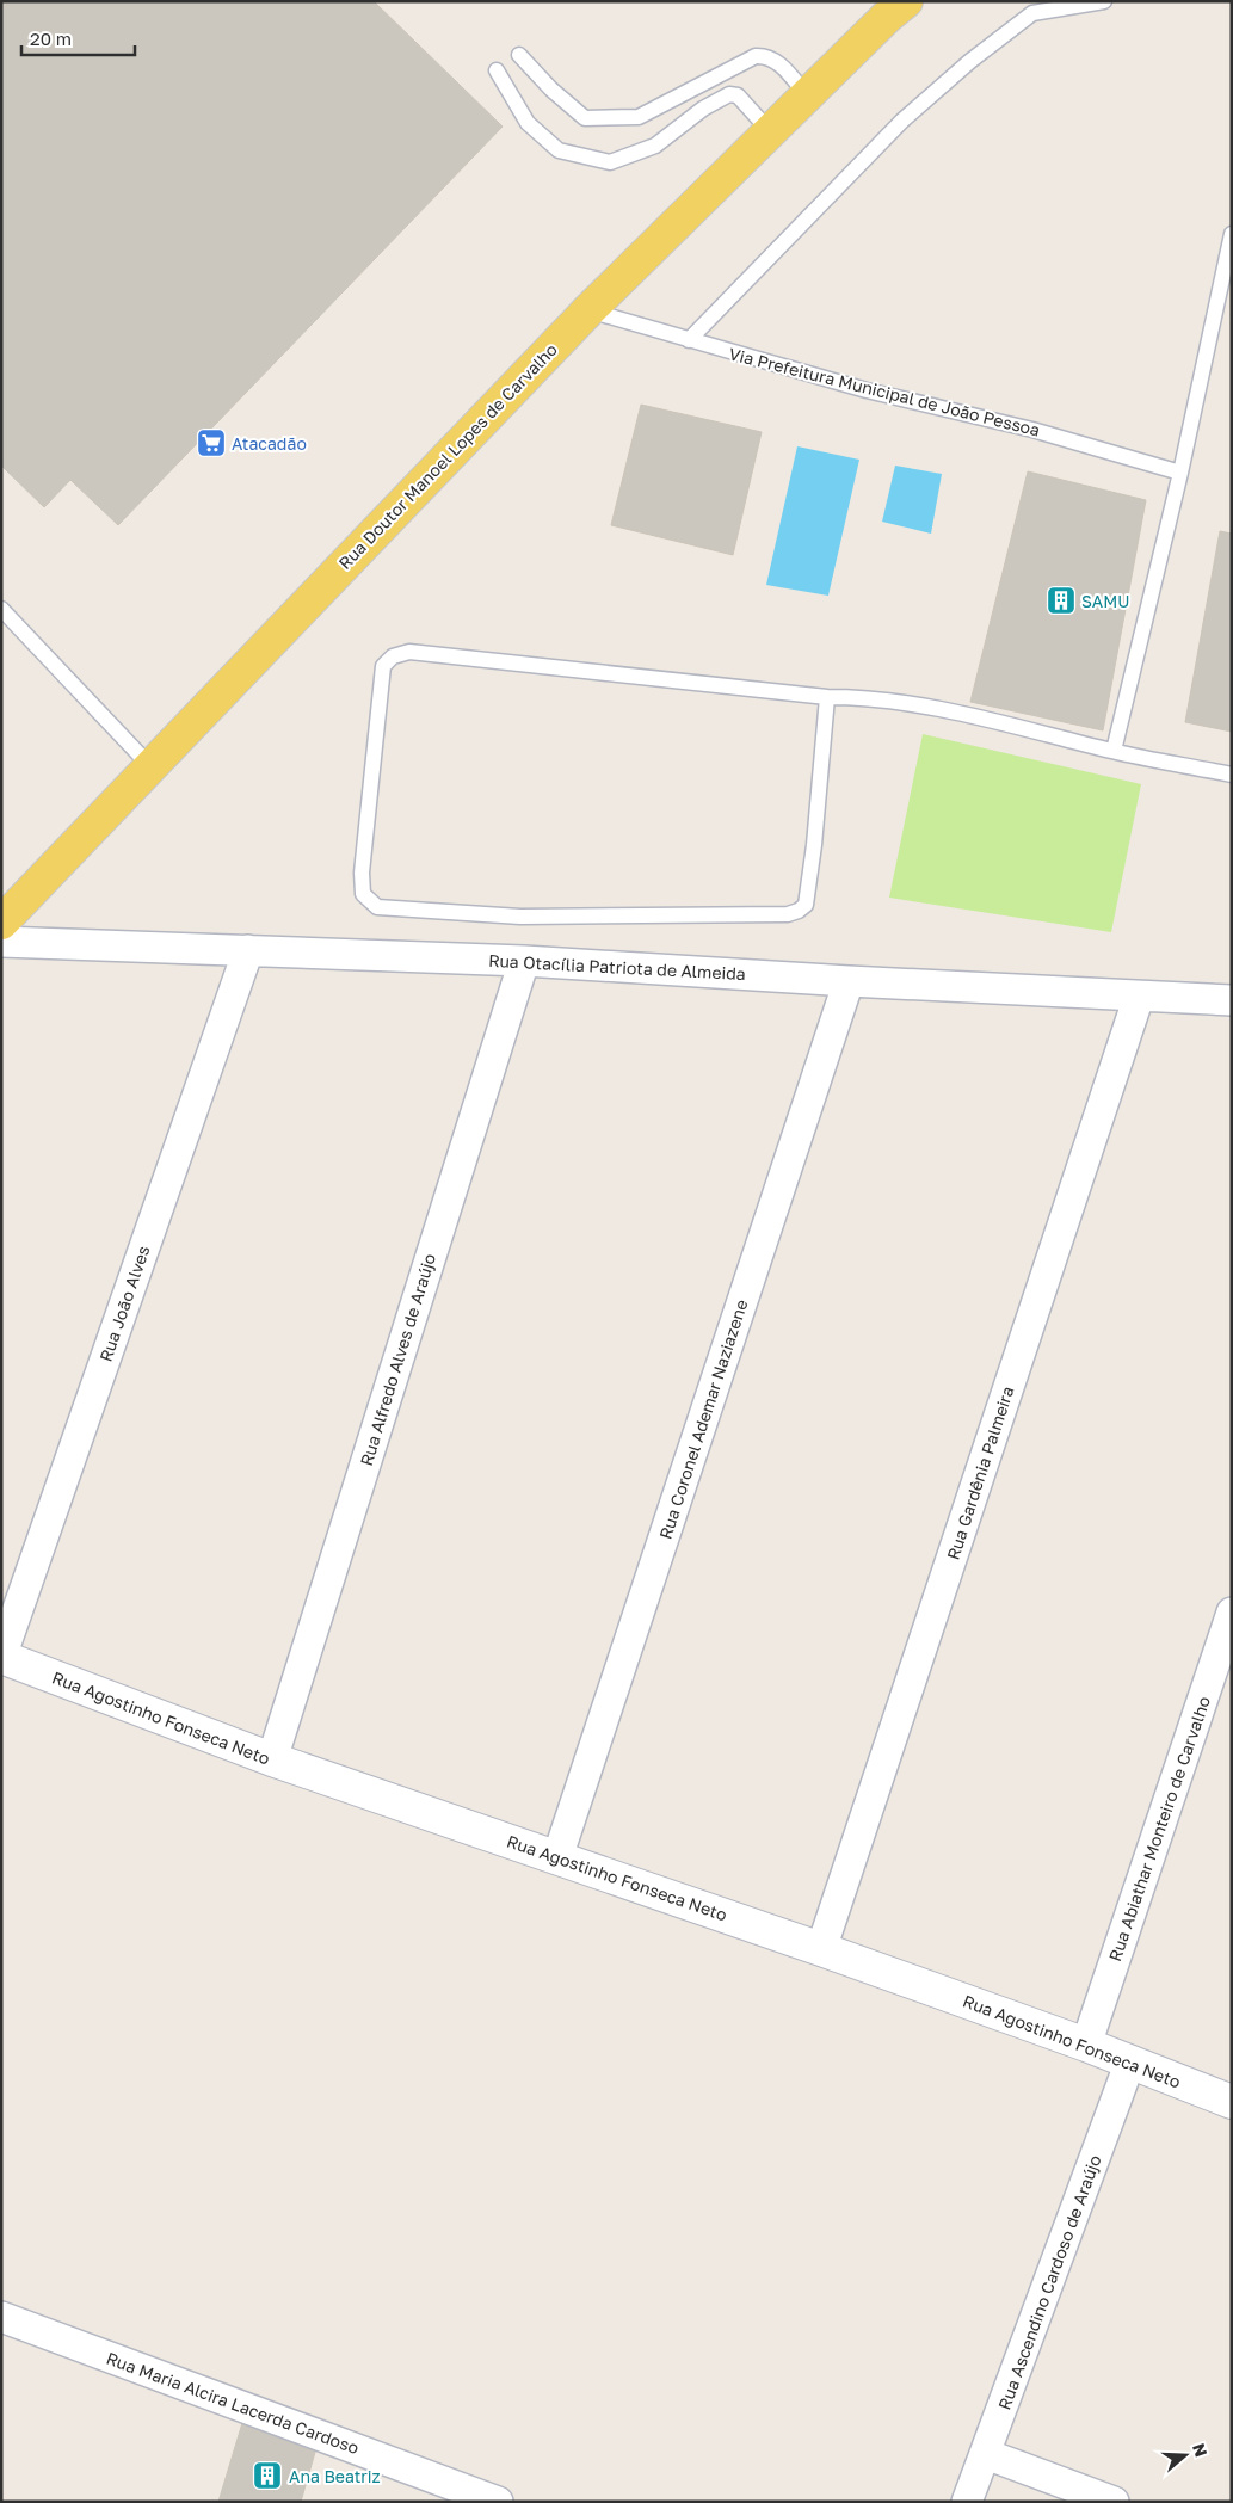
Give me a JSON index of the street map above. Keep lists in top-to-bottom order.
{
  "streets": {
    "main road": ["Rua Doutor Manoel Lopes de Carvalho", "Rua Agostinho Fonseca Neto"],
    "street": [
      "Rua Otacília Patriota de Almeida",
      "Rua João Alves",
      "Rua Alfredo Alves de Araújo",
      "Rua Coronel Ademar Naziazene",
      "Rua Gardênia Palmeira",
      "Rua Abiathar Monteiro de Carvalho",
      "Rua Ascendino Cardoso de Araújo",
      "Rua Maria Alcira Lacerda Cardoso"
    ],
    "lane": ["Via Prefeitura Municipal de João Pessoa"]
  },
  "crossings": [
    ["Via Prefeitura Municipal de João Pessoa", "Rua Doutor Manoel Lopes de Carvalho"],
    ["Rua Otacília Patriota de Almeida", "Rua João Alves"],
    ["Rua Otacília Patriota de Almeida", "Rua Alfredo Alves de Araújo"],
    ["Rua Otacília Patriota de Almeida", "Rua Coronel Ademar Naziazene"],
    ["Rua Otacília Patriota de Almeida", "Rua Gardênia Palmeira"],
    ["Rua João Alves", "Rua Agostinho Fonseca Neto"],
    ["Rua Alfredo Alves de Araújo", "Rua Agostinho Fonseca Neto"],
    ["Rua Coronel Ademar Naziazene", "Rua Agostinho Fonseca Neto"],
    ["Rua Gardênia Palmeira", "Rua Agostinho Fonseca Neto"],
    ["Rua Agostinho Fonseca Neto", "Rua Abiathar Monteiro de Carvalho"],
    ["Rua Agostinho Fonseca Neto", "Rua Ascendino Cardoso de Araújo"]
  ],
  "places": {
    "supermarket": ["Atacadão"],
    "building": ["SAMU", "Ana Beatriz"]
  },
  "scale_bar": "20 m",
  "north": "right"
}
